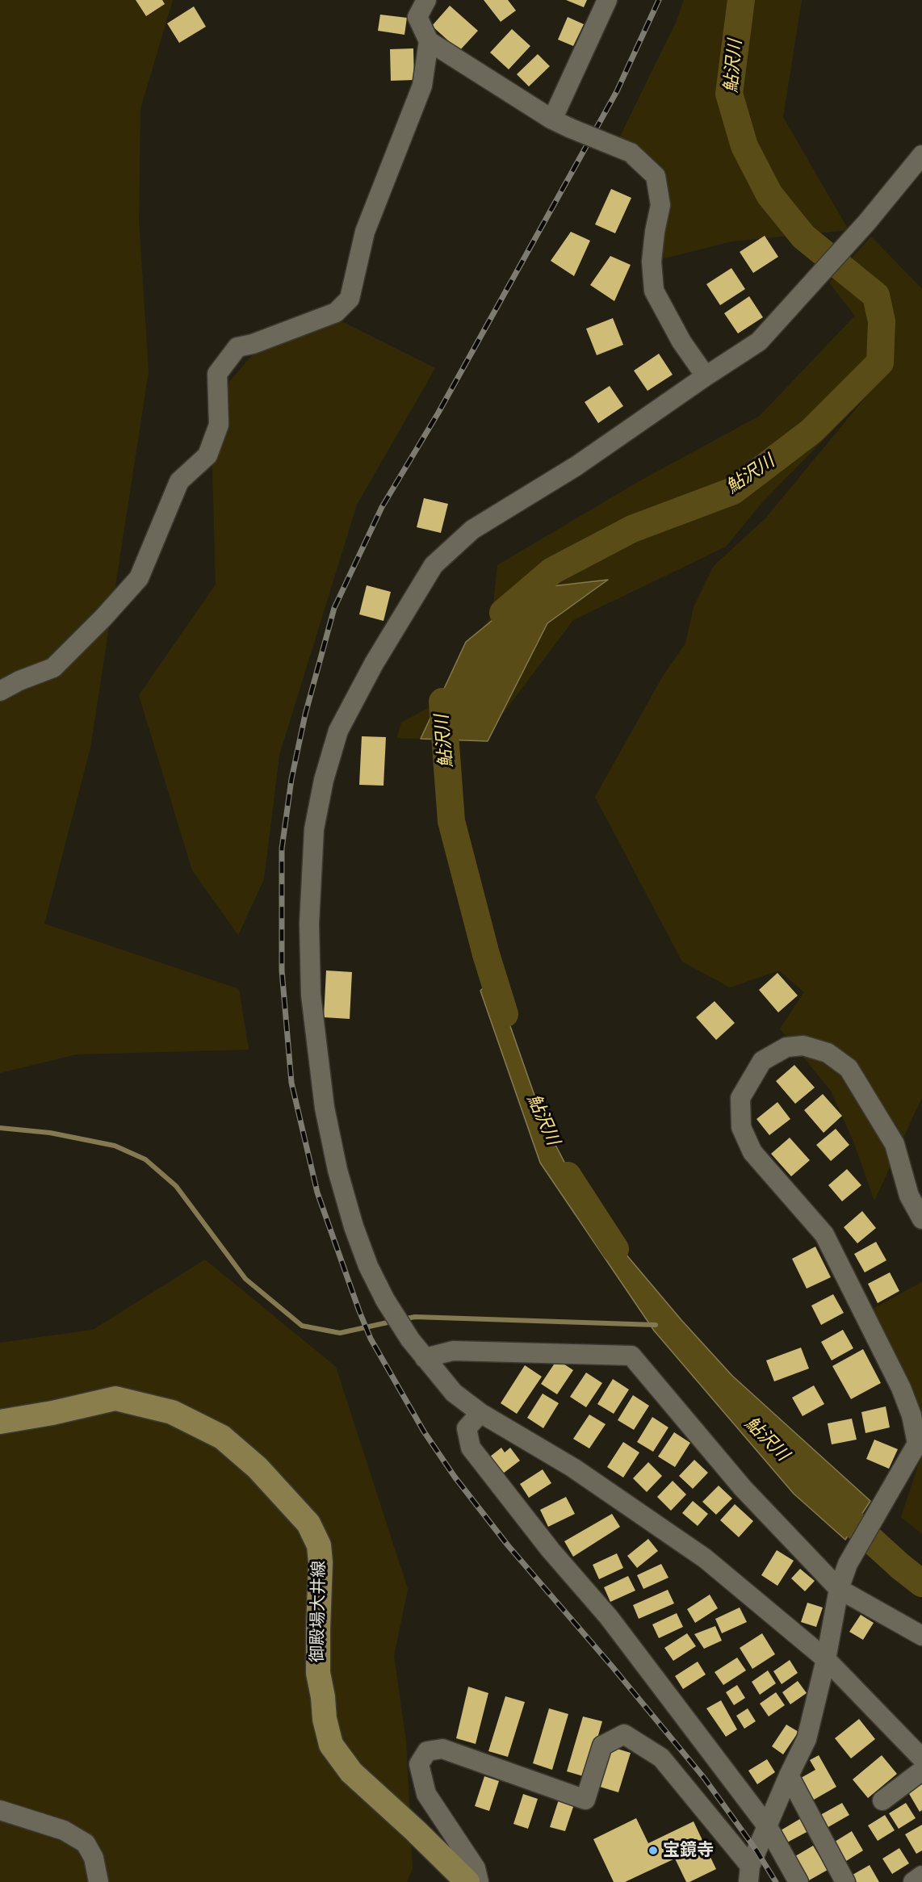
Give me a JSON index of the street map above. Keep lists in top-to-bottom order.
{
  "streets": {
    "main road": ["御殿場大井線"]
  },
  "water": ["鮎沢川"],
  "places": ["宝鏡寺"]
}
